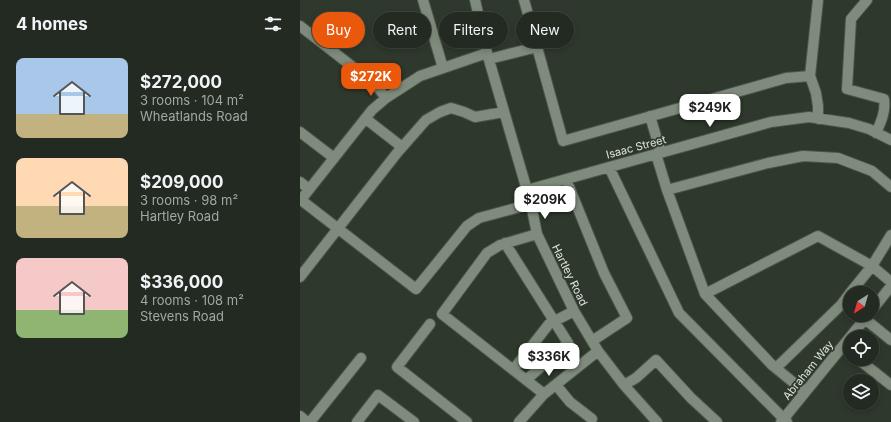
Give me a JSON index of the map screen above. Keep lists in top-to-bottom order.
{
  "streets": {
    "street": ["Isaac Street", "Hartley Road", "Abraham Way"]
  },
  "crossings": [
    ["Isaac Street", "Hartley Road"]
  ],
  "north": "bottom left",
  "page": {
    "heading": "4 homes",
    "chip": [
      "Buy",
      "Rent",
      "Filters",
      "New"
    ],
    "list": [
      {
        "name": "$272,000",
        "note": "3 rooms · 104 m² · Wheatlands Road"
      },
      {
        "name": "$209,000",
        "note": "3 rooms · 98 m² · Hartley Road"
      },
      {
        "name": "$336,000",
        "note": "4 rooms · 108 m² · Stevens Road"
      }
    ],
    "price": [
      "$272K",
      "$249K",
      "$209K",
      "$336K"
    ]
  }
}
